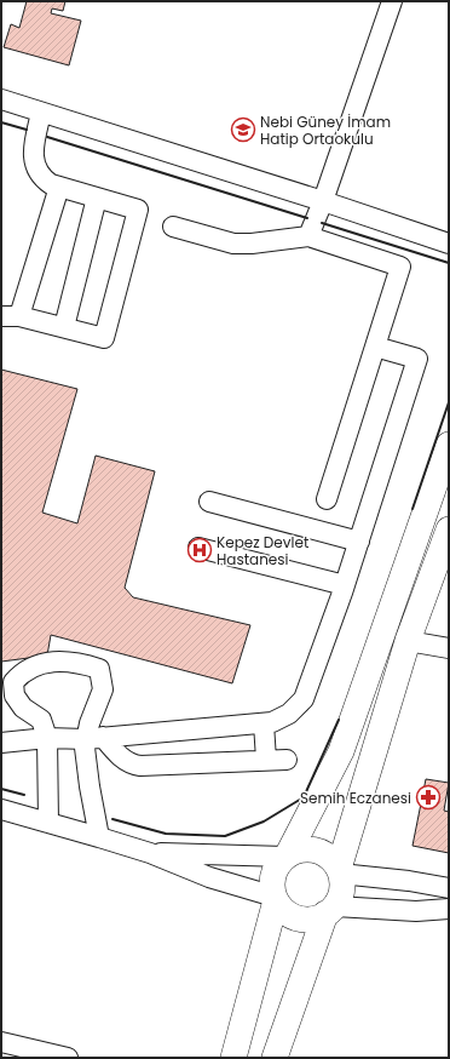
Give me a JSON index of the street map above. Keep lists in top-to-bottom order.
{
  "places": {
    "school or university": ["Nebi Güney İmam Hatip Ortaokulu"],
    "hospital": ["Kepez Devlet Hastanesi"],
    "pharmacy": ["Semih Eczanesi"]
  }
}
